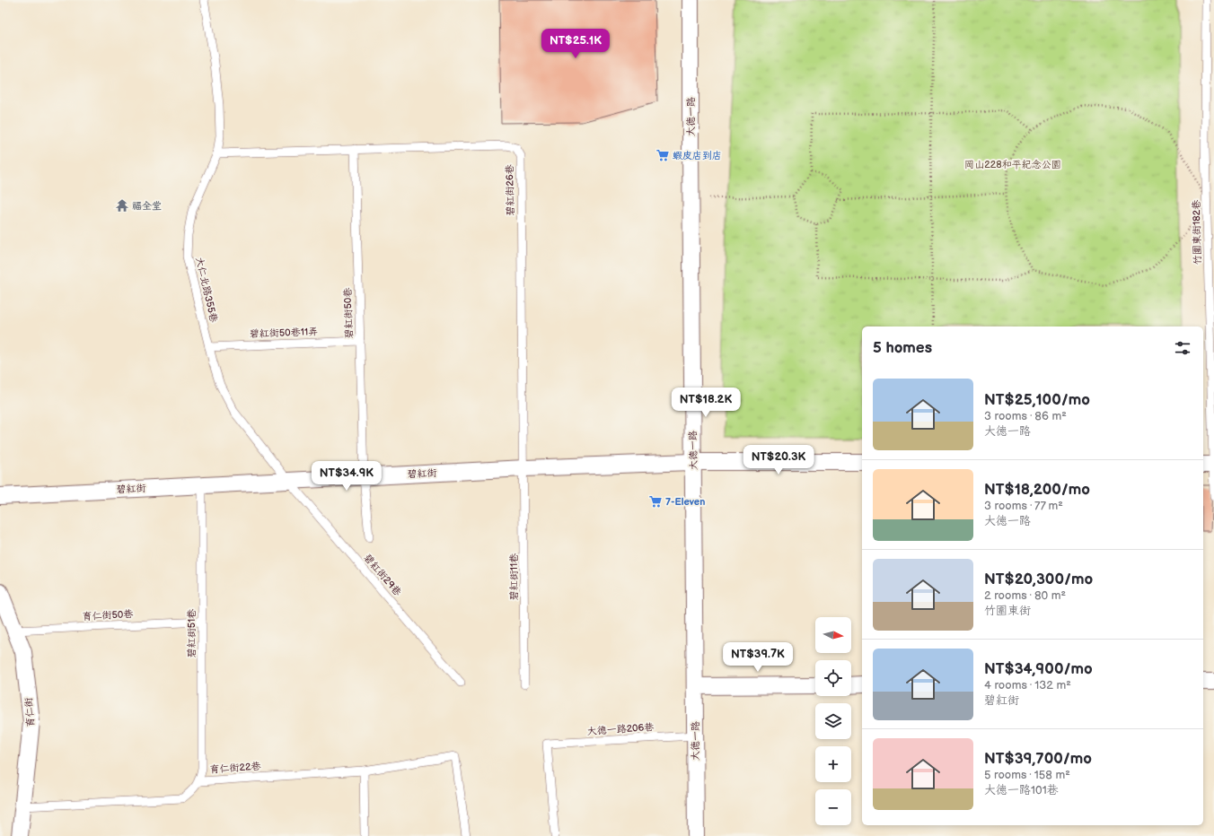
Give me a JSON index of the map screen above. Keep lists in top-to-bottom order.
{
  "streets": {
    "street": ["大德一路", "碧紅街", "育仁街"],
    "lane": [
      "碧紅街26巷",
      "竹圍東街182巷",
      "大仁北路355巷",
      "碧紅街50巷",
      "碧紅街50巷11弄",
      "碧紅街29巷",
      "碧紅街11巷",
      "育仁街50巷",
      "碧紅街51巷",
      "大德一路206巷",
      "育仁街22巷"
    ]
  },
  "crossings": [
    ["大德一路", "碧紅街"],
    ["大德一路", "大德一路206巷"],
    ["碧紅街26巷", "大仁北路355巷"],
    ["碧紅街26巷", "碧紅街50巷"],
    ["碧紅街26巷", "碧紅街"],
    ["碧紅街26巷", "碧紅街11巷"],
    ["大仁北路355巷", "碧紅街50巷11弄"],
    ["大仁北路355巷", "碧紅街"],
    ["大仁北路355巷", "碧紅街29巷"],
    ["碧紅街50巷", "碧紅街50巷11弄"],
    ["碧紅街50巷", "碧紅街"],
    ["碧紅街", "碧紅街29巷"],
    ["碧紅街", "碧紅街11巷"],
    ["碧紅街", "碧紅街51巷"],
    ["育仁街50巷", "碧紅街51巷"],
    ["育仁街50巷", "育仁街"],
    ["碧紅街51巷", "育仁街22巷"],
    ["育仁街", "育仁街22巷"]
  ],
  "parks": ["岡山228和平紀念公園"],
  "places": {
    "supermarket": ["蝦皮店到店", "7-Eleven"],
    "temple": ["福全堂"]
  },
  "north": "right",
  "page": {
    "price": [
      "NT$25.1K",
      "NT$18.2K",
      "NT$20.3K",
      "NT$34.9K",
      "NT$39.7K"
    ],
    "heading": "5 homes",
    "list": [
      {
        "name": "NT$25,100/mo",
        "note": "3 rooms · 86 m² · 大德一路"
      },
      {
        "name": "NT$18,200/mo",
        "note": "3 rooms · 77 m² · 大德一路"
      },
      {
        "name": "NT$20,300/mo",
        "note": "2 rooms · 80 m² · 竹圍東街"
      },
      {
        "name": "NT$34,900/mo",
        "note": "4 rooms · 132 m² · 碧紅街"
      },
      {
        "name": "NT$39,700/mo",
        "note": "5 rooms · 158 m² · 大德一路101巷"
      }
    ],
    "map_buttons": ["+", "−"]
  }
}
